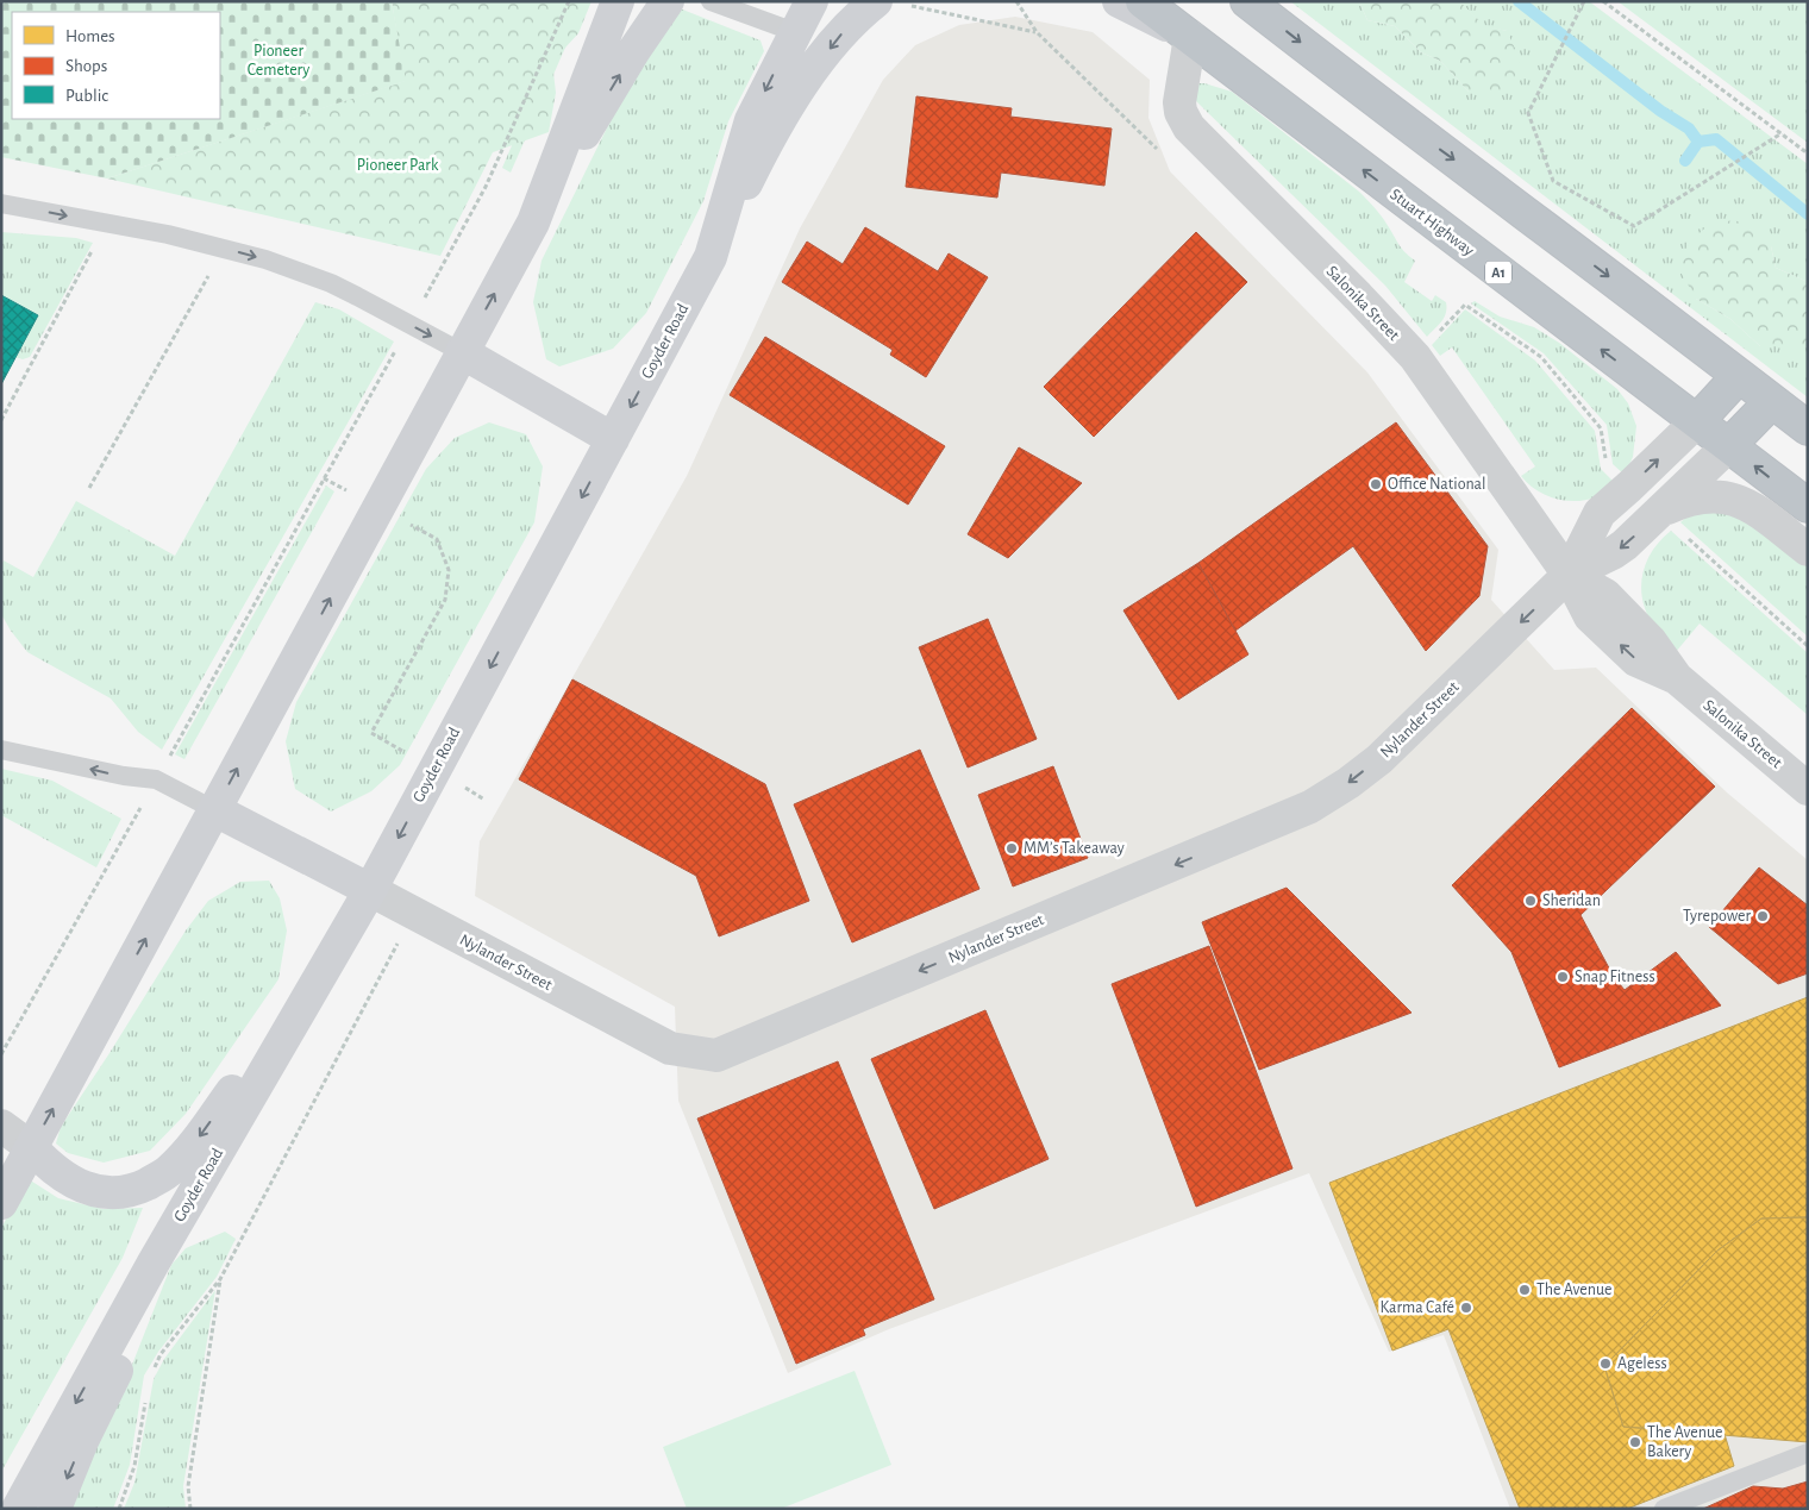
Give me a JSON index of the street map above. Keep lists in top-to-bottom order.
{
  "streets": {
    "highway": ["Stuart Highway", "A1", "Nylander Street"],
    "street": ["Salonika Street", "Goyder Road"]
  },
  "crossings": [
    ["Stuart Highway", "Salonika Street"],
    ["Stuart Highway", "Nylander Street"],
    ["Salonika Street", "Nylander Street"],
    ["Goyder Road", "Nylander Street"]
  ],
  "parks": ["Pioneer Cemetery", "Pioneer Park"],
  "places": [
    "Office National",
    "MM’s Takeaway",
    "Sheridan",
    "Tyrepower",
    "Snap Fitness",
    "The Avenue",
    "Karma Café",
    "Ageless",
    "The Avenue Bakery"
  ],
  "legend": ["Homes", "Shops", "Public"]
}
